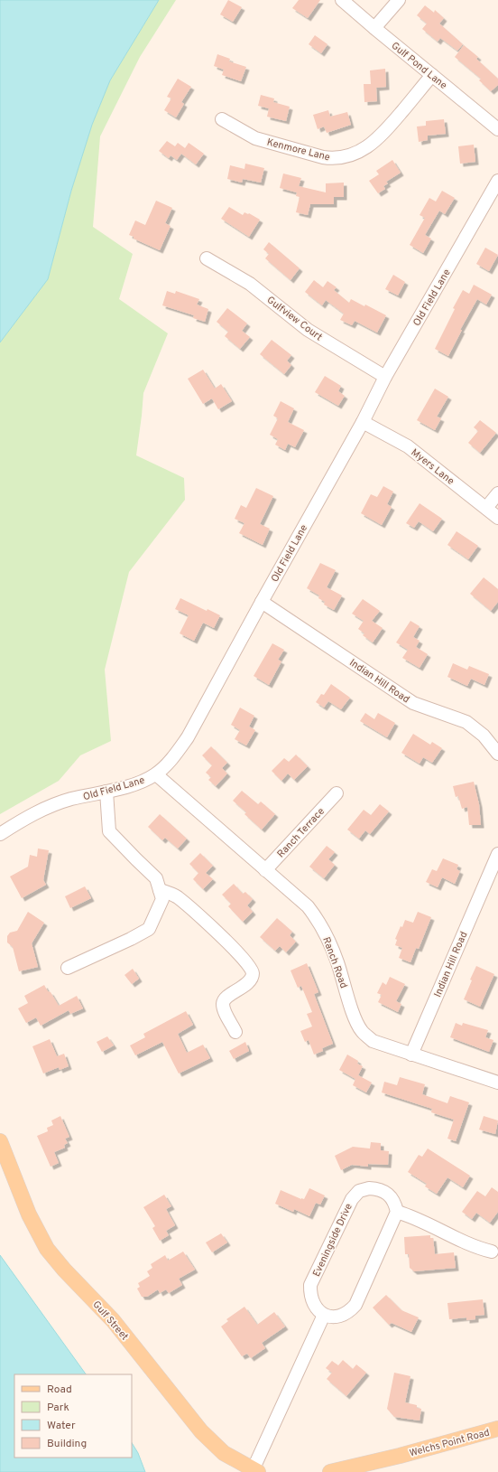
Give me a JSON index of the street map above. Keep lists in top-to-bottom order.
{
  "streets": {
    "main road": ["Gulf Street", "Welchs Point Road"],
    "street": [
      "Gulf Pond Lane",
      "Kenmore Lane",
      "Old Field Lane",
      "Gulfview Court",
      "Myers Lane",
      "Indian Hill Road",
      "Ranch Terrace",
      "Ranch Road",
      "Eveningside Drive"
    ]
  },
  "crossings": [
    ["Gulf Pond Lane", "Kenmore Lane"],
    ["Old Field Lane", "Gulfview Court"],
    ["Old Field Lane", "Myers Lane"],
    ["Old Field Lane", "Indian Hill Road"],
    ["Old Field Lane", "Ranch Road"],
    ["Indian Hill Road", "Ranch Road"],
    ["Ranch Terrace", "Ranch Road"]
  ],
  "legend": [
    "Road",
    "Park",
    "Water",
    "Building"
  ]
}
